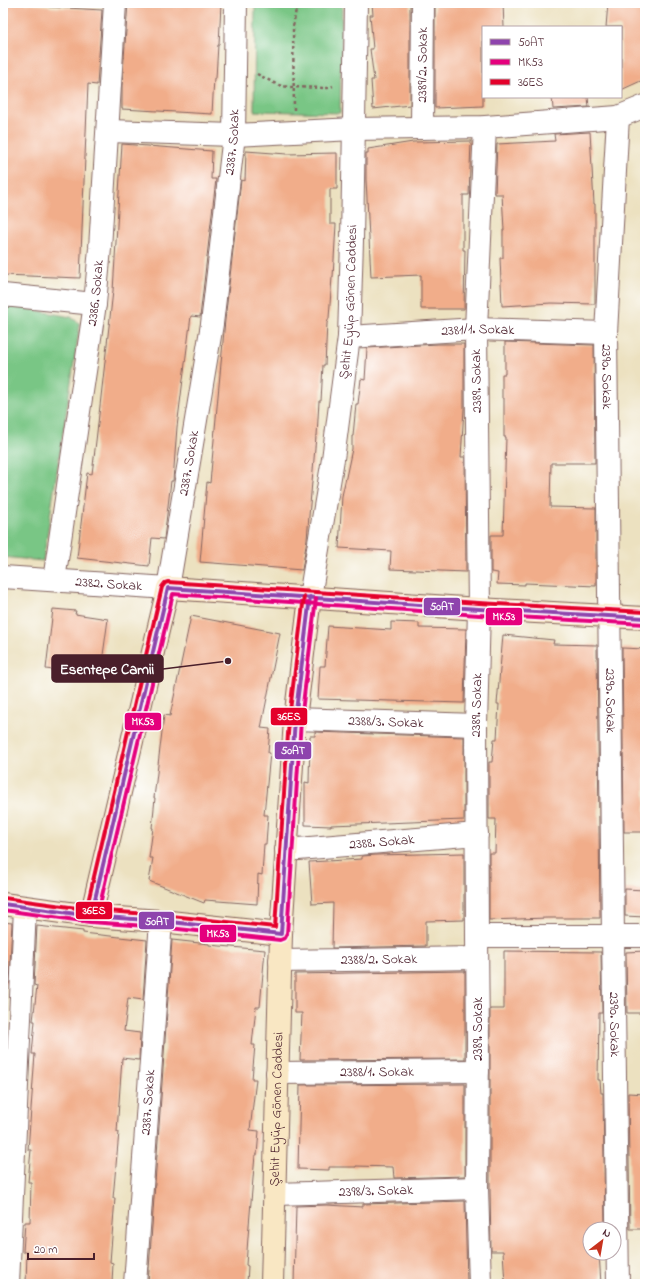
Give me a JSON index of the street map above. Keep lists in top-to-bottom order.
{
  "streets": {
    "main road": ["2387. Sokak", "Şehit Eyüp Gönen Caddesi", "2382. Sokak"],
    "street": [
      "2389/2. Sokak",
      "2386. Sokak",
      "2381/1. Sokak",
      "2390. Sokak",
      "2389. Sokak",
      "2388/3. Sokak",
      "2388. Sokak",
      "2388/2. Sokak",
      "2388/1. Sokak",
      "2398/3. Sokak"
    ]
  },
  "crossings": [
    ["2387. Sokak", "2382. Sokak"],
    ["2386. Sokak", "2382. Sokak"],
    ["Şehit Eyüp Gönen Caddesi", "2381/1. Sokak"],
    ["Şehit Eyüp Gönen Caddesi", "2382. Sokak"],
    ["Şehit Eyüp Gönen Caddesi", "2388/3. Sokak"],
    ["Şehit Eyüp Gönen Caddesi", "2388. Sokak"],
    ["Şehit Eyüp Gönen Caddesi", "2388/2. Sokak"],
    ["Şehit Eyüp Gönen Caddesi", "2388/1. Sokak"],
    ["Şehit Eyüp Gönen Caddesi", "2398/3. Sokak"],
    ["2381/1. Sokak", "2390. Sokak"],
    ["2381/1. Sokak", "2389. Sokak"],
    ["2390. Sokak", "2382. Sokak"],
    ["2389. Sokak", "2382. Sokak"],
    ["2389. Sokak", "2388/3. Sokak"],
    ["2389. Sokak", "2388. Sokak"],
    ["2389. Sokak", "2388/2. Sokak"],
    ["2389. Sokak", "2388/1. Sokak"],
    ["2389. Sokak", "2398/3. Sokak"]
  ],
  "places": ["Esentepe Camii"],
  "lines": ["transit line 36ES", "transit line 50AT", "transit line MK53"],
  "legend": ["50AT", "MK53", "36ES"],
  "scale_bar": "20 m",
  "north": "top right"
}
